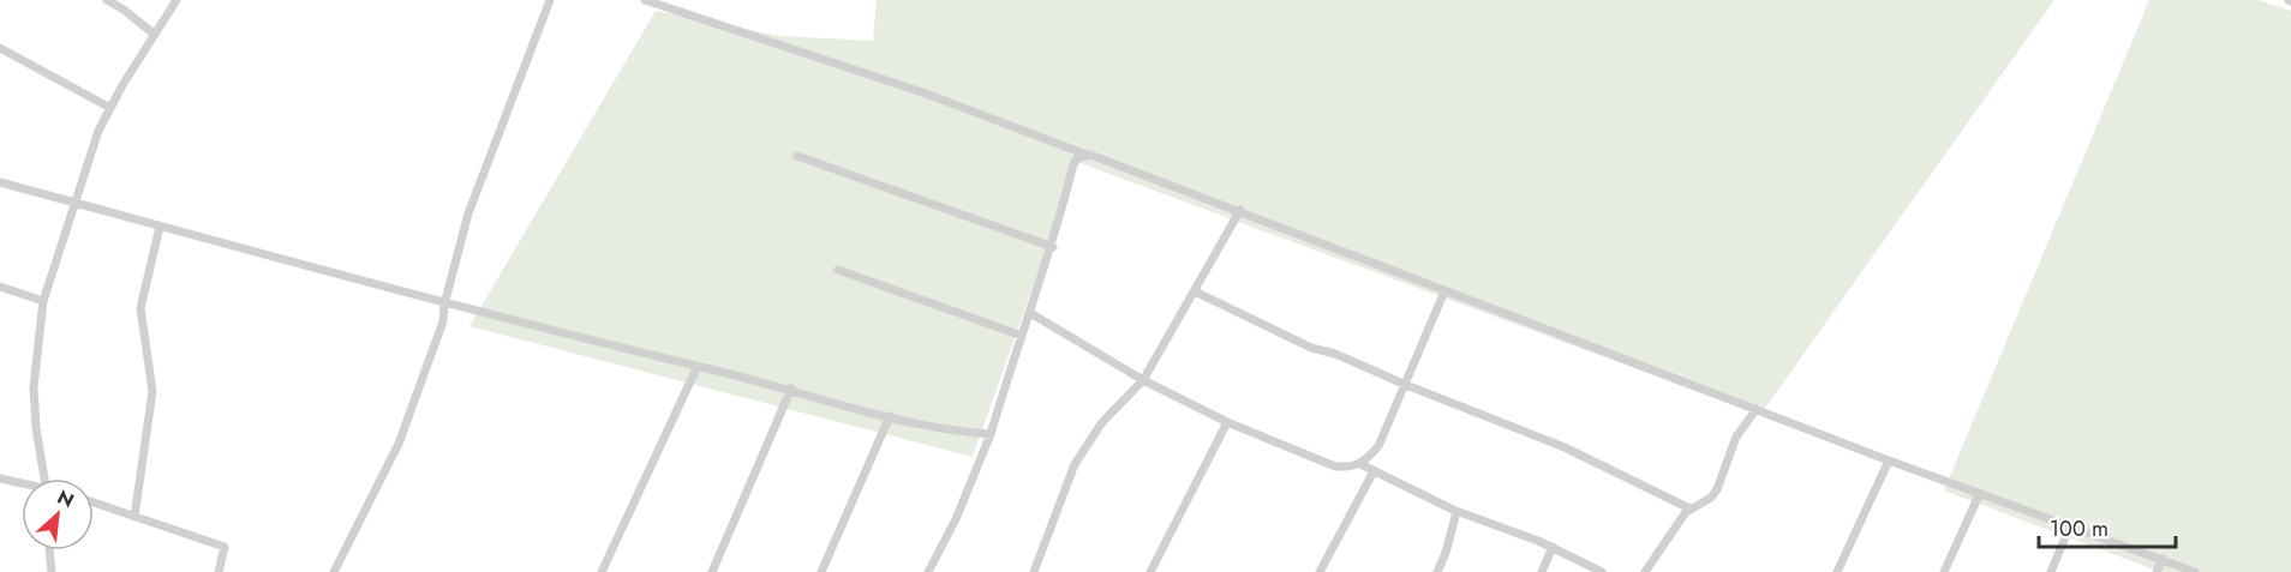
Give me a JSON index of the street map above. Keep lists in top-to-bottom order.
{
  "scale_bar": "100 m",
  "north": "top right"
}
